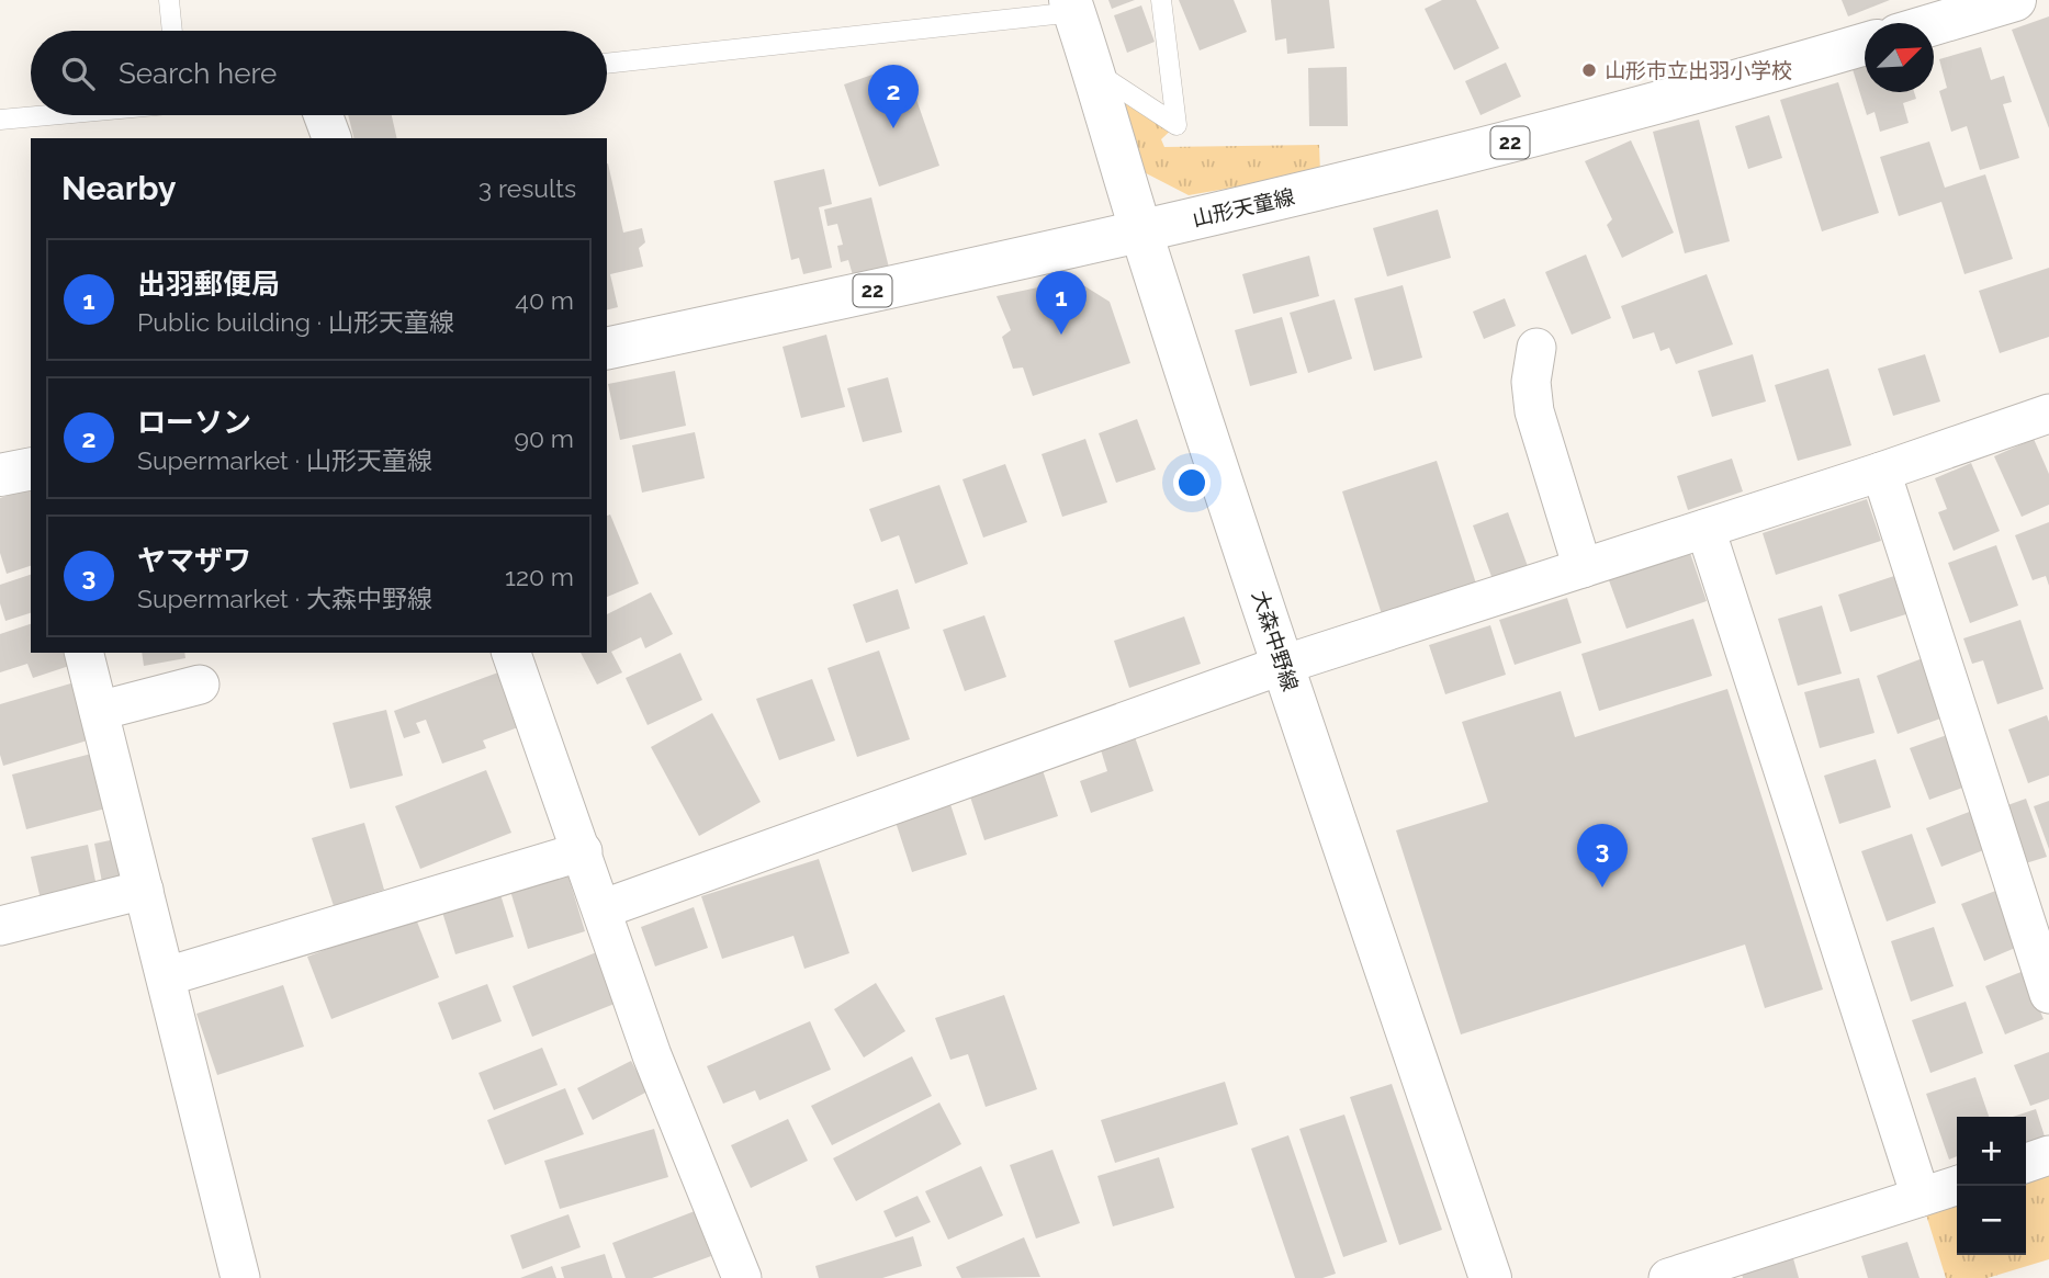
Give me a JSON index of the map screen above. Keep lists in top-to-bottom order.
{
  "streets": {
    "main road": ["22", "山形天童線", "大森中野線"]
  },
  "crossings": [
    ["山形天童線", "大森中野線"]
  ],
  "places": ["山形市立出羽小学校"],
  "north": "top right",
  "page": {
    "search": "Search here",
    "pins": ["2", "1", "3"],
    "heading": ["Nearby", "3 results"],
    "list": [
      {
        "mark": "1",
        "name": "出羽郵便局",
        "note": "Public building · 山形天童線",
        "value": "40 m"
      },
      {
        "mark": "2",
        "name": "ローソン",
        "note": "Supermarket · 山形天童線",
        "value": "90 m"
      },
      {
        "mark": "3",
        "name": "ヤマザワ",
        "note": "Supermarket · 大森中野線",
        "value": "120 m"
      }
    ],
    "map_buttons": ["+", "−"]
  }
}
